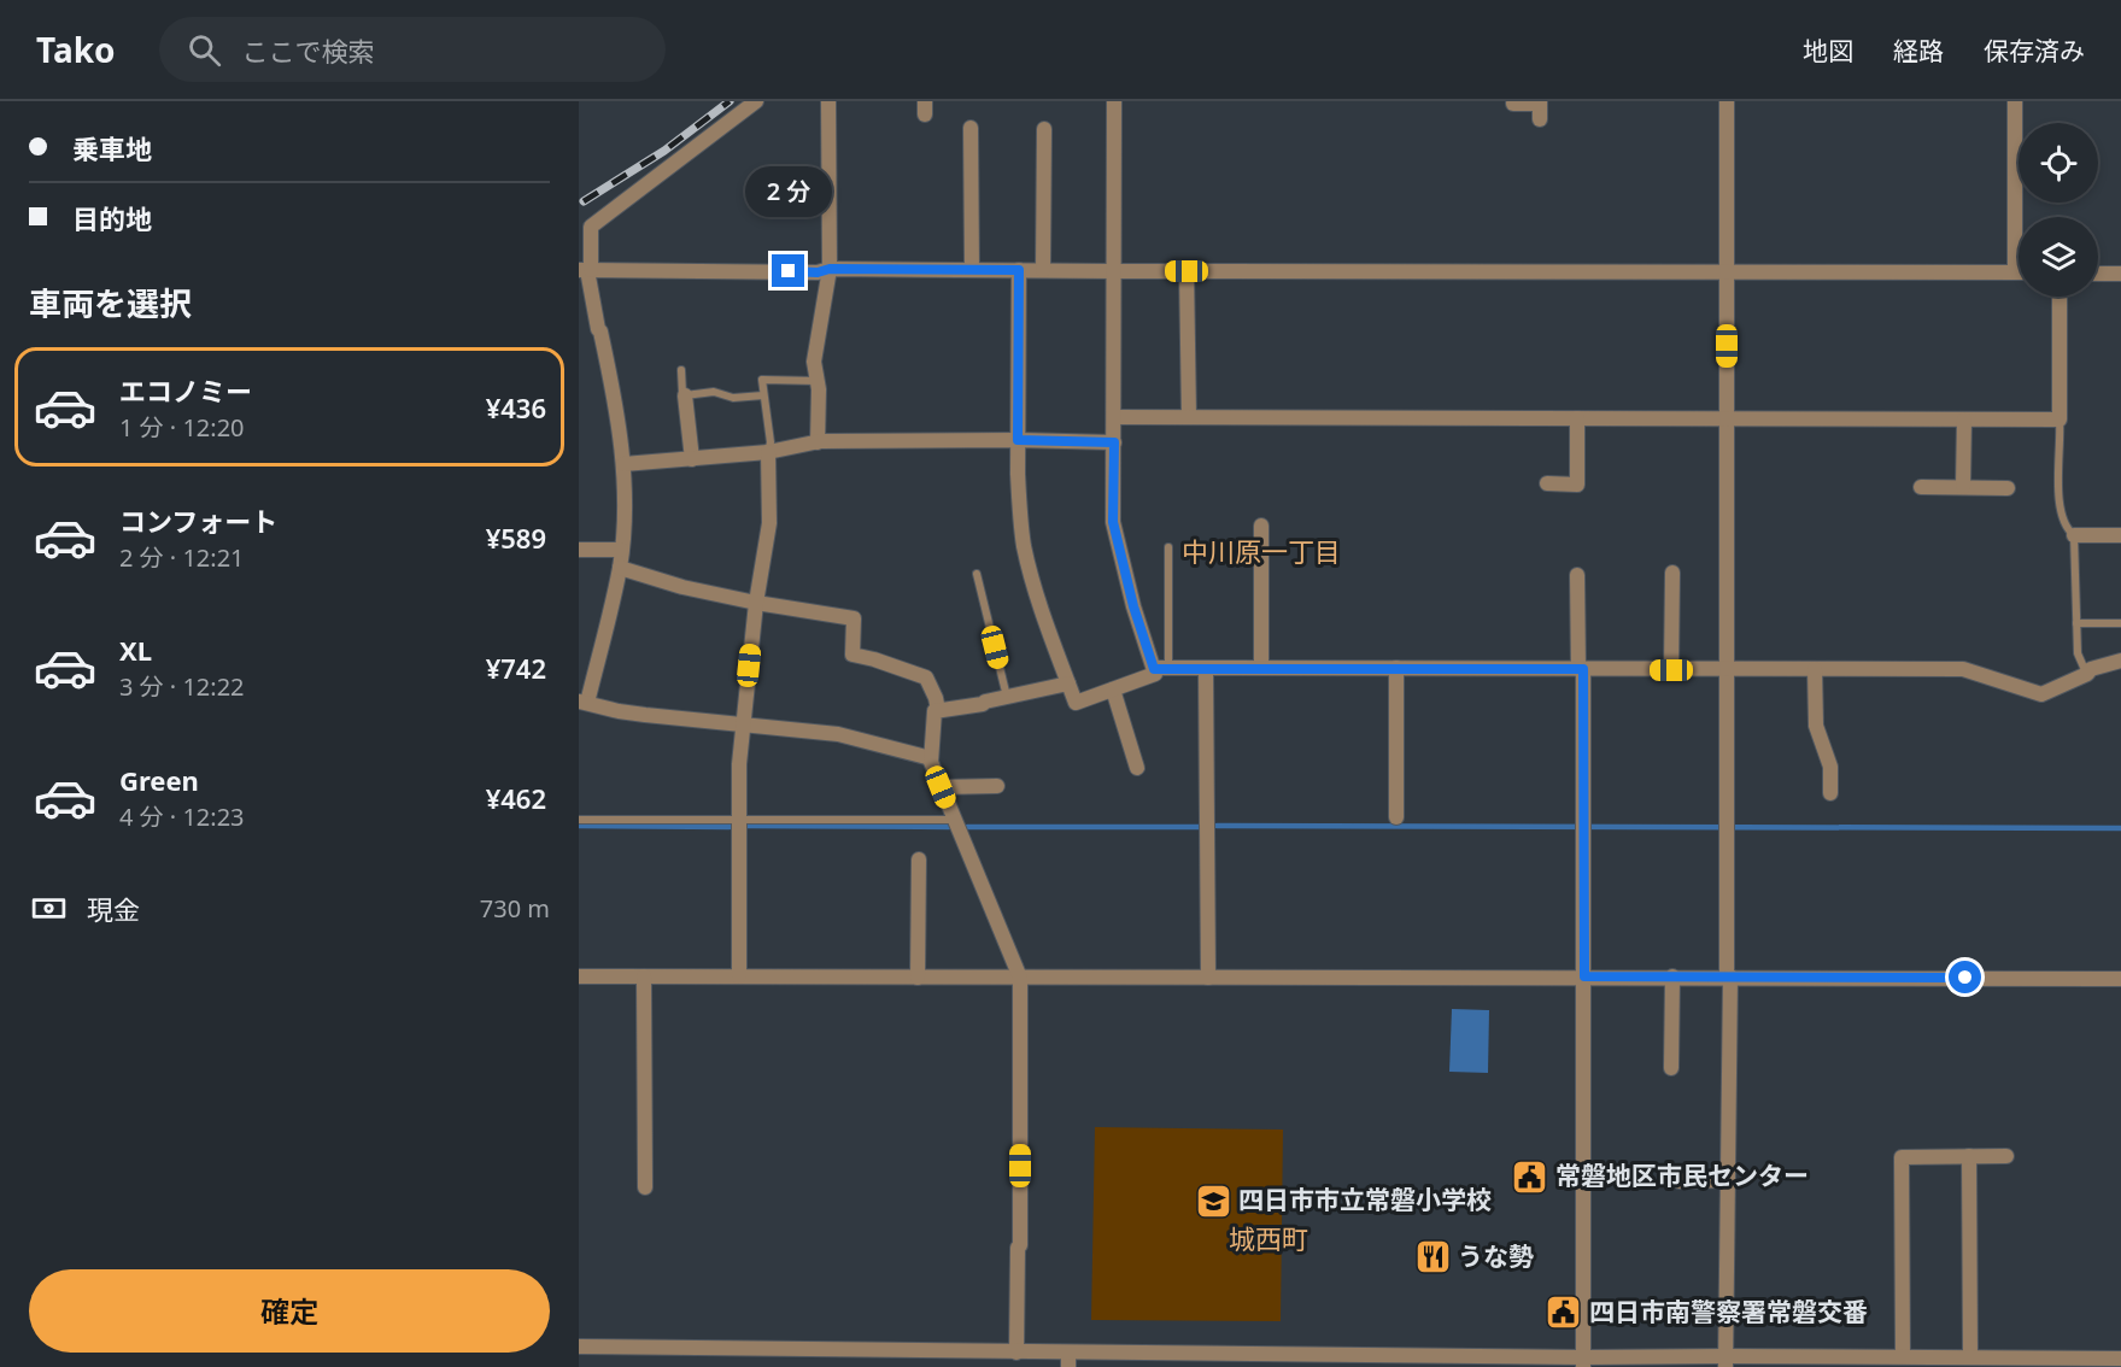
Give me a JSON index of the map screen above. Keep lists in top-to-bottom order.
{
  "districts": ["中川原一丁目", "城西町"],
  "places": {
    "public building": ["常磐地区市民センター", "四日市南警察署常磐交番"],
    "school or university": ["四日市市立常磐小学校"],
    "restaurant": ["うな勢"]
  },
  "page": {
    "header": "Tako",
    "search": "ここで検索",
    "nav": ["地図", "経路", "保存済み"],
    "banner": ["乗車地", "目的地"],
    "bubble": "2 分",
    "heading": "車両を選択",
    "list": [
      {
        "name": "エコノミー",
        "note": "1 分 · 12:20",
        "value": "¥436"
      },
      {
        "name": "コンフォート",
        "note": "2 分 · 12:21",
        "value": "¥589"
      },
      {
        "name": "XL",
        "note": "3 分 · 12:22",
        "value": "¥742"
      },
      {
        "name": "Green",
        "note": "4 分 · 12:23",
        "value": "¥462"
      }
    ],
    "pay": ["現金", "730 m"],
    "buttons": "確定"
  }
}
